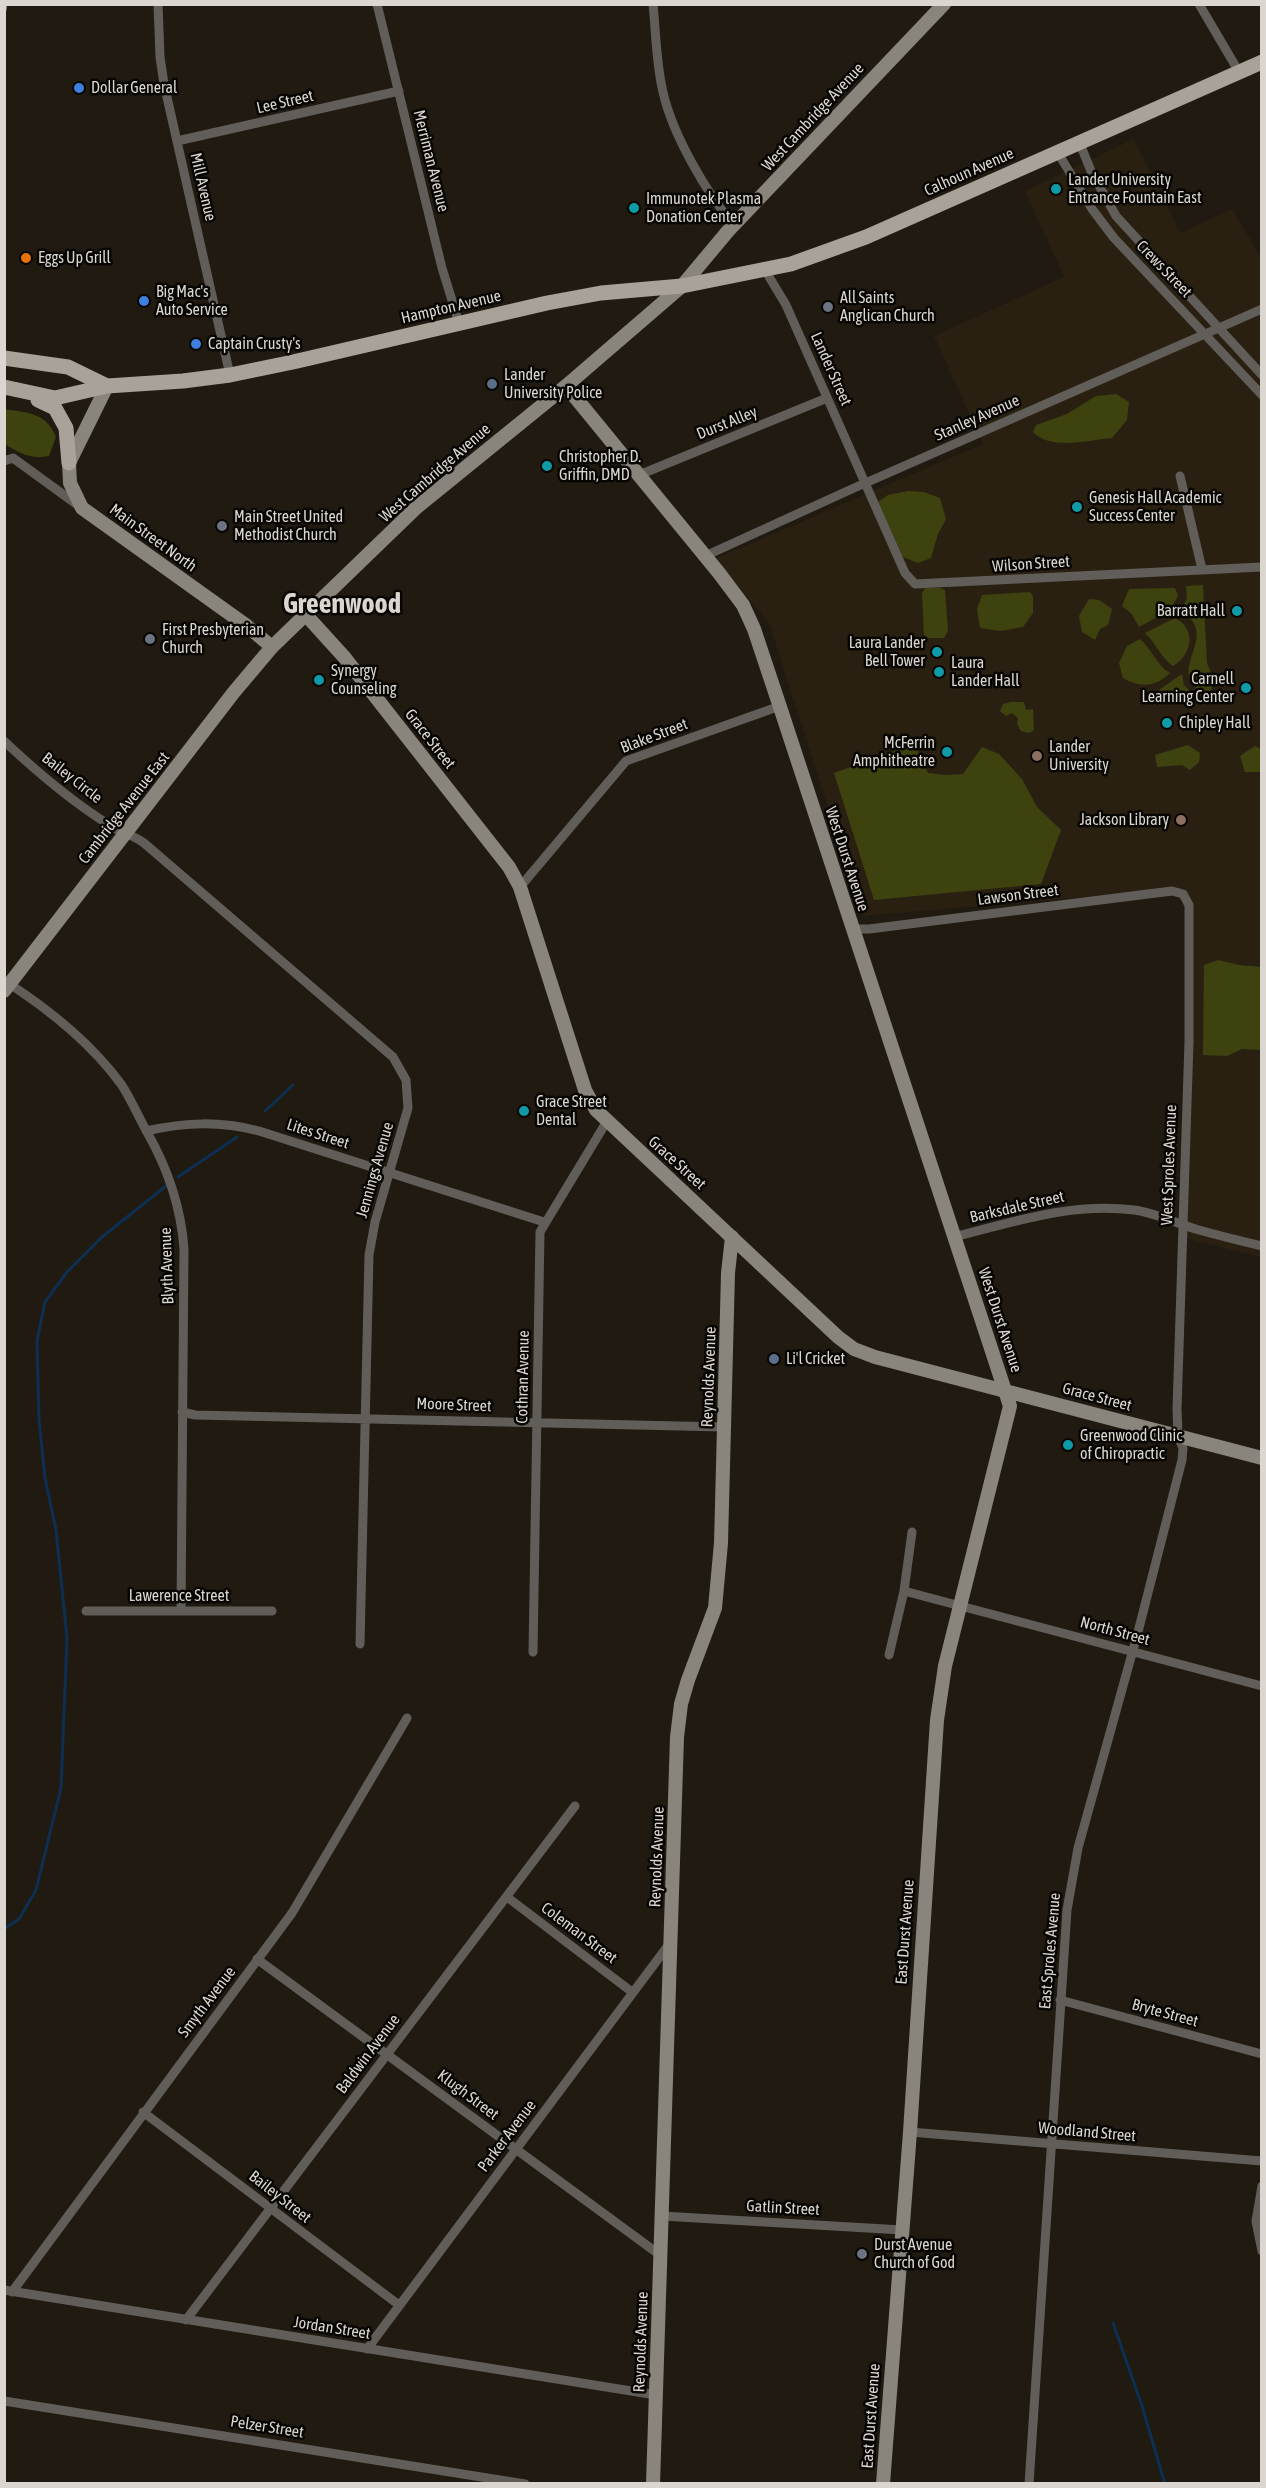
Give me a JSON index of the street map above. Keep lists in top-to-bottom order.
{
  "streets": {
    "main road": [
      "West Cambridge Avenue",
      "Calhoun Avenue",
      "Hampton Avenue",
      "Main Street North",
      "Grace Street",
      "Cambridge Avenue East",
      "West Durst Avenue",
      "Reynolds Avenue",
      "East Durst Avenue"
    ],
    "street": [
      "Lee Street",
      "Merriman Avenue",
      "Mill Avenue",
      "Crews Street",
      "Lander Street",
      "Stanley Avenue",
      "Durst Alley",
      "Wilson Street",
      "Blake Street",
      "Bailey Circle",
      "Lawson Street",
      "Lites Street",
      "West Sproles Avenue",
      "Jennings Avenue",
      "Barksdale Street",
      "Blyth Avenue",
      "Cothran Avenue",
      "Moore Street",
      "Lawerence Street",
      "North Street",
      "Coleman Street",
      "East Sproles Avenue",
      "Smyth Avenue",
      "Bryte Street",
      "Baldwin Avenue",
      "Klugh Street",
      "Woodland Street",
      "Parker Avenue",
      "Bailey Street",
      "Gatlin Street",
      "Jordan Street",
      "Pelzer Street"
    ]
  },
  "crossings": [
    ["Lee Street", "Merriman Avenue"],
    ["Lee Street", "Mill Avenue"],
    ["West Cambridge Avenue", "Calhoun Avenue"],
    ["West Cambridge Avenue", "Hampton Avenue"],
    ["West Cambridge Avenue", "Main Street North"],
    ["West Cambridge Avenue", "Grace Street"],
    ["West Cambridge Avenue", "Cambridge Avenue East"],
    ["West Cambridge Avenue", "West Durst Avenue"],
    ["Merriman Avenue", "Hampton Avenue"],
    ["Calhoun Avenue", "Crews Street"],
    ["Calhoun Avenue", "Hampton Avenue"],
    ["Calhoun Avenue", "Lander Street"],
    ["Mill Avenue", "Hampton Avenue"],
    ["Crews Street", "Stanley Avenue"],
    ["Lander Street", "Stanley Avenue"],
    ["Lander Street", "Durst Alley"],
    ["Lander Street", "Wilson Street"],
    ["Stanley Avenue", "Wilson Street"],
    ["Stanley Avenue", "West Durst Avenue"],
    ["Durst Alley", "West Durst Avenue"],
    ["Main Street North", "Cambridge Avenue East"],
    ["Blake Street", "Grace Street"],
    ["Blake Street", "West Durst Avenue"],
    ["Grace Street", "West Durst Avenue"],
    ["Grace Street", "West Sproles Avenue"],
    ["Grace Street", "Cothran Avenue"],
    ["Grace Street", "Reynolds Avenue"],
    ["Grace Street", "East Durst Avenue"],
    ["Grace Street", "East Sproles Avenue"],
    ["Bailey Circle", "Cambridge Avenue East"],
    ["Bailey Circle", "Jennings Avenue"],
    ["Cambridge Avenue East", "Jennings Avenue"],
    ["Cambridge Avenue East", "Blyth Avenue"],
    ["West Durst Avenue", "Lawson Street"],
    ["West Durst Avenue", "Barksdale Street"],
    ["West Durst Avenue", "East Durst Avenue"],
    ["Lawson Street", "West Sproles Avenue"],
    ["Lites Street", "Jennings Avenue"],
    ["Lites Street", "Blyth Avenue"],
    ["Lites Street", "Cothran Avenue"],
    ["West Sproles Avenue", "Barksdale Street"],
    ["West Sproles Avenue", "East Sproles Avenue"],
    ["Jennings Avenue", "Moore Street"],
    ["Blyth Avenue", "Moore Street"],
    ["Blyth Avenue", "Lawerence Street"],
    ["Cothran Avenue", "Moore Street"],
    ["Reynolds Avenue", "Moore Street"],
    ["Reynolds Avenue", "Klugh Street"],
    ["Reynolds Avenue", "Parker Avenue"],
    ["Reynolds Avenue", "Gatlin Street"],
    ["Reynolds Avenue", "Jordan Street"],
    ["North Street", "East Durst Avenue"],
    ["North Street", "East Sproles Avenue"],
    ["East Durst Avenue", "Woodland Street"],
    ["East Durst Avenue", "Gatlin Street"],
    ["Coleman Street", "Baldwin Avenue"],
    ["Coleman Street", "Parker Avenue"],
    ["East Sproles Avenue", "Bryte Street"],
    ["East Sproles Avenue", "Woodland Street"],
    ["Smyth Avenue", "Klugh Street"],
    ["Smyth Avenue", "Bailey Street"],
    ["Smyth Avenue", "Jordan Street"],
    ["Baldwin Avenue", "Klugh Street"],
    ["Baldwin Avenue", "Bailey Street"],
    ["Baldwin Avenue", "Jordan Street"],
    ["Klugh Street", "Parker Avenue"],
    ["Parker Avenue", "Bailey Street"],
    ["Parker Avenue", "Jordan Street"]
  ],
  "districts": ["Greenwood"],
  "places": [
    "Dollar General",
    "Lander University Entrance Fountain East",
    "Immunotek Plasma Donation Center",
    "Eggs Up Grill",
    "Big Mac's Auto Service",
    "All Saints Anglican Church",
    "Captain Crusty's",
    "Lander University Police",
    "Christopher D. Griffin, DMD",
    "Genesis Hall Academic Success Center",
    "Main Street United Methodist Church",
    "Barratt Hall",
    "First Presbyterian Church",
    "Laura Lander Bell Tower",
    "Laura Lander Hall",
    "Synergy Counseling",
    "Carnell Learning Center",
    "Chipley Hall",
    "McFerrin Amphitheatre",
    "Lander University",
    "Jackson Library",
    "Grace Street Dental",
    "Li'l Cricket",
    "Greenwood Clinic of Chiropractic",
    "Durst Avenue Church of God"
  ]
}
